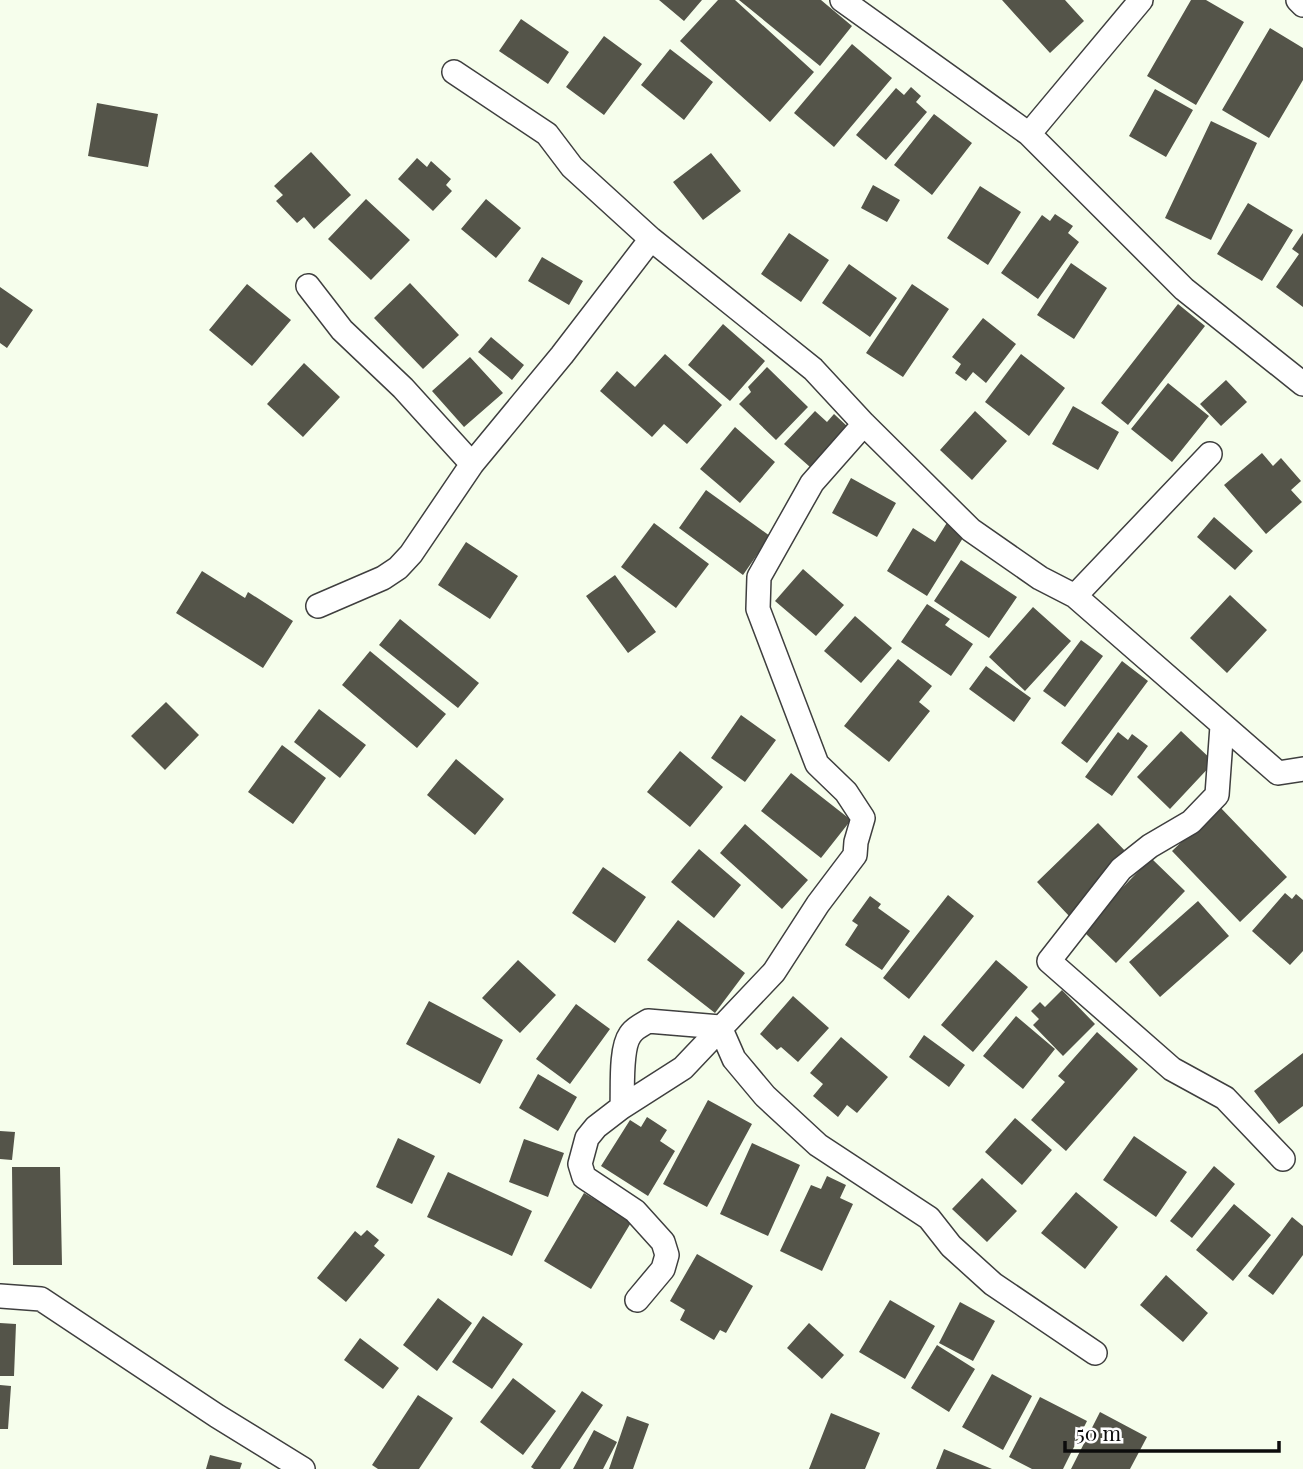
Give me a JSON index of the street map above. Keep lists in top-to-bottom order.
{
  "scale_bar": "50 m"
}
